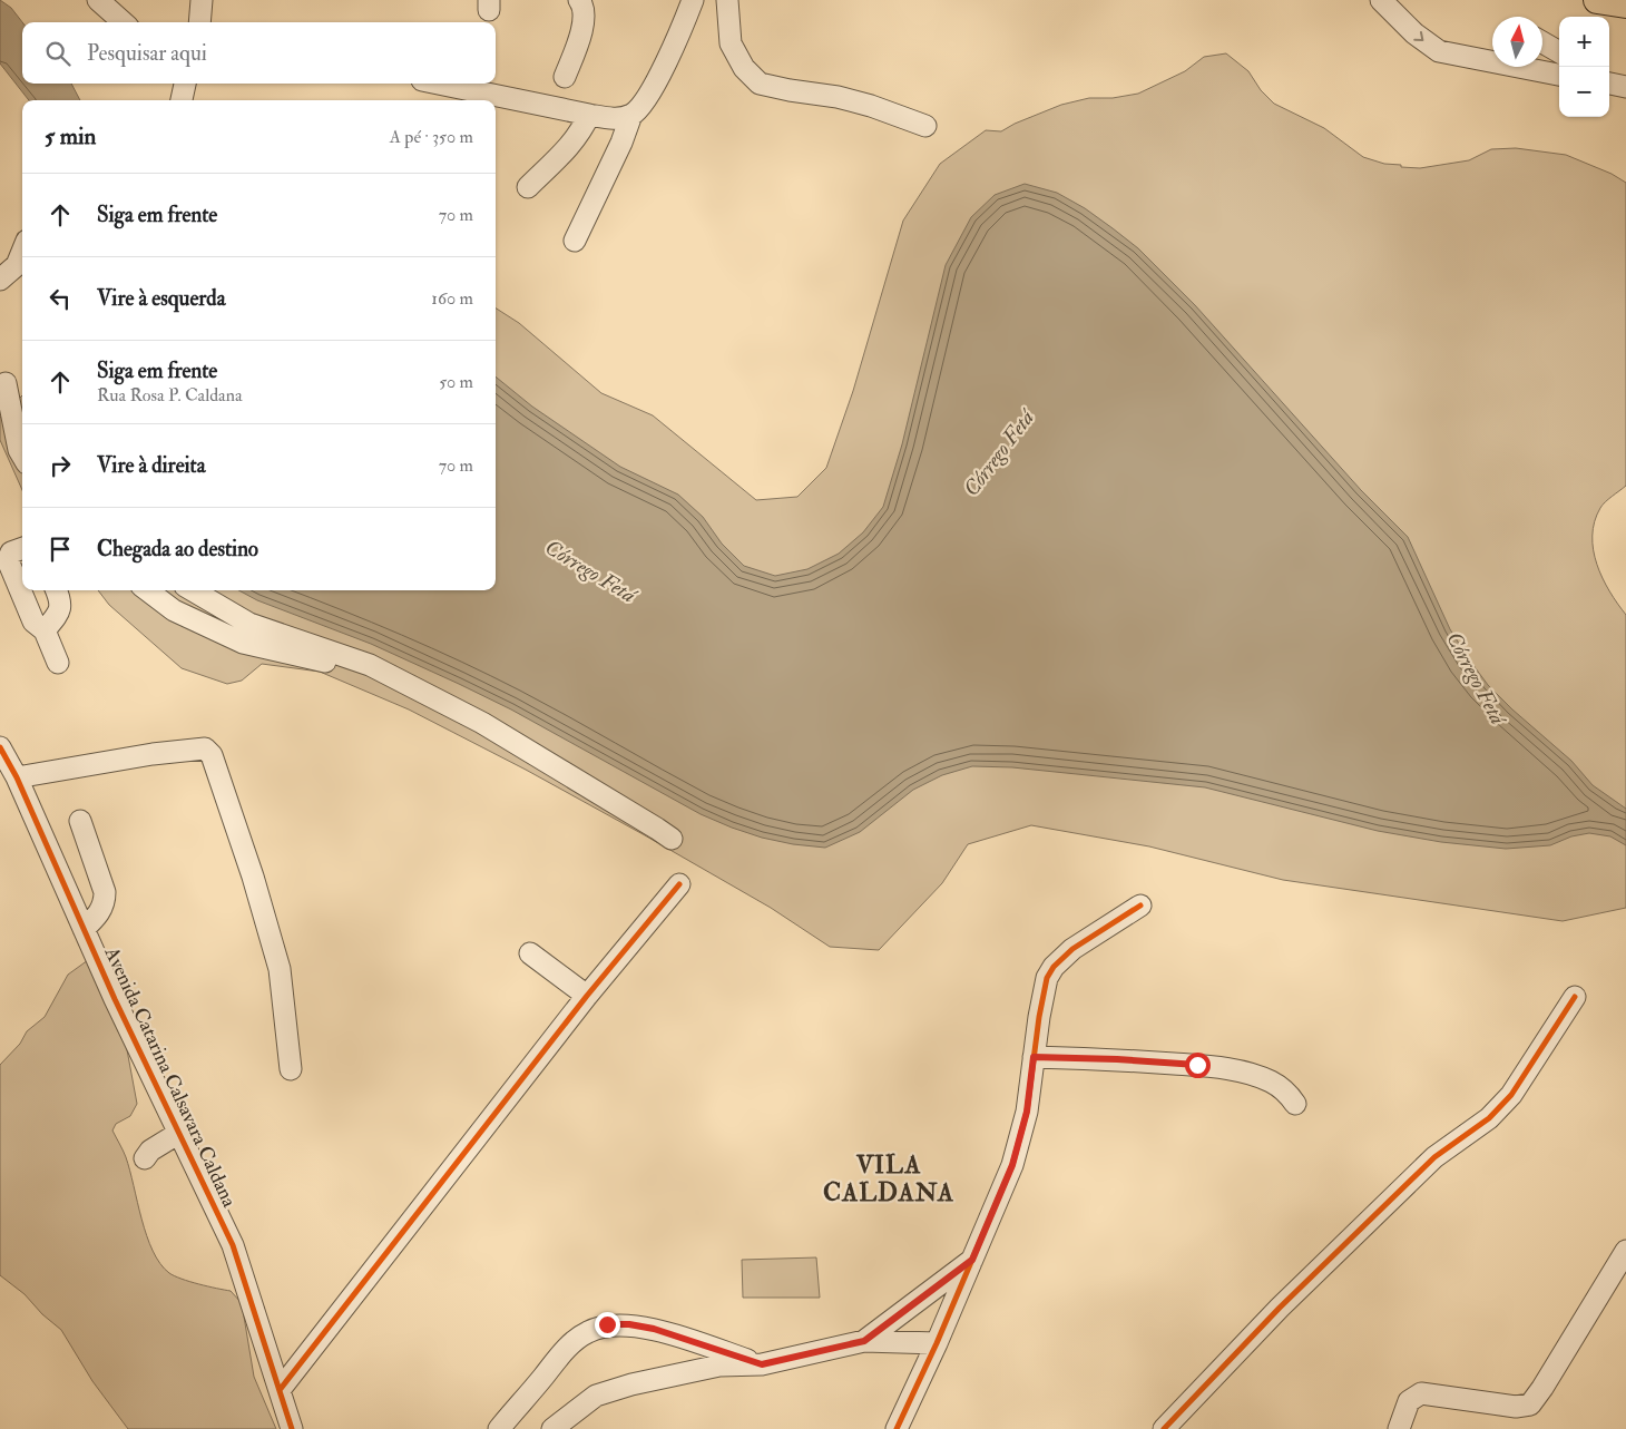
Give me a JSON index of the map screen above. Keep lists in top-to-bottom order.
{
  "streets": {
    "street": ["Avenida Catarina Calsavara Caldana"]
  },
  "districts": ["VILA CALDANA"],
  "water": ["Córrego Fetá"],
  "north": "top",
  "page": {
    "map_buttons": ["+", "−"],
    "search": "Pesquisar aqui",
    "heading": ["5 min", "A pé · 350 m"],
    "list": [
      ["Siga em frente", "70 m"],
      ["Vire à esquerda", "160 m"],
      ["Siga em frente", "Rua Rosa P. Caldana", "50 m"],
      ["Vire à direita", "70 m"],
      "Chegada ao destino"
    ]
  }
}
